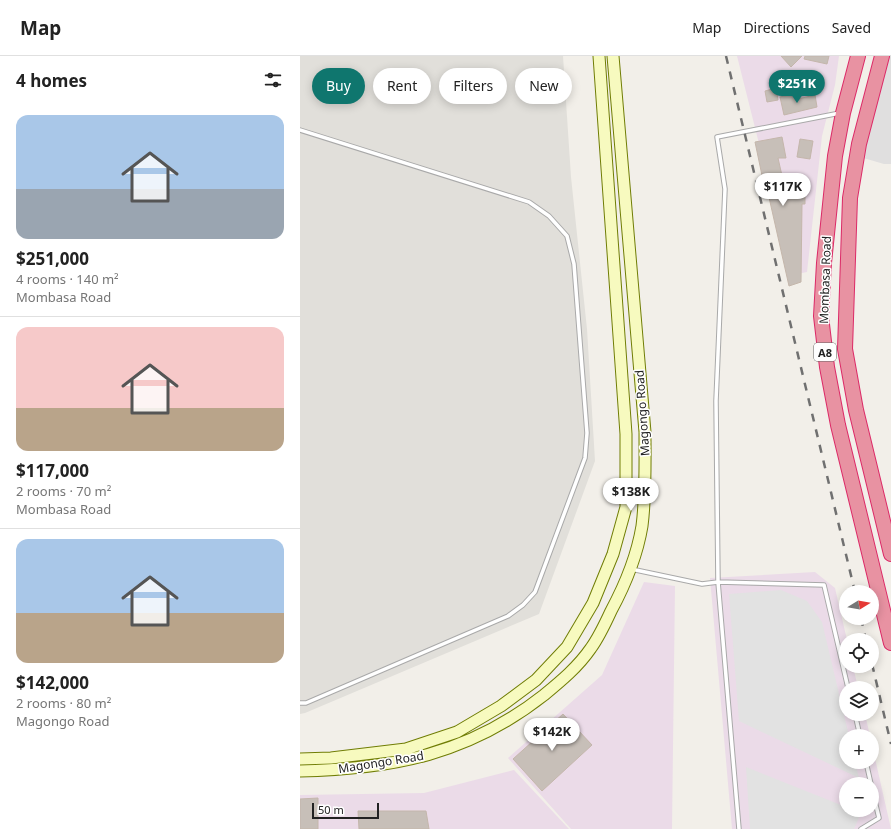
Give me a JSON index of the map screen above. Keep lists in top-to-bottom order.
{
  "streets": {
    "highway": ["Mombasa Road", "A8"],
    "main road": ["Magongo Road"]
  },
  "scale_bar": "50 m",
  "north": "right",
  "page": {
    "header": "Map",
    "nav": ["Map", "Directions", "Saved"],
    "heading": "4 homes",
    "chip": [
      "Buy",
      "Rent",
      "Filters",
      "New"
    ],
    "price": [
      "$251K",
      "$117K",
      "$138K",
      "$142K"
    ],
    "list": [
      {
        "name": "$251,000",
        "note": "4 rooms · 140 m² · Mombasa Road"
      },
      {
        "name": "$117,000",
        "note": "2 rooms · 70 m² · Mombasa Road"
      },
      {
        "name": "$142,000",
        "note": "2 rooms · 80 m² · Magongo Road"
      }
    ],
    "map_buttons": ["+", "−"],
    "scale": "50 m"
  }
}
